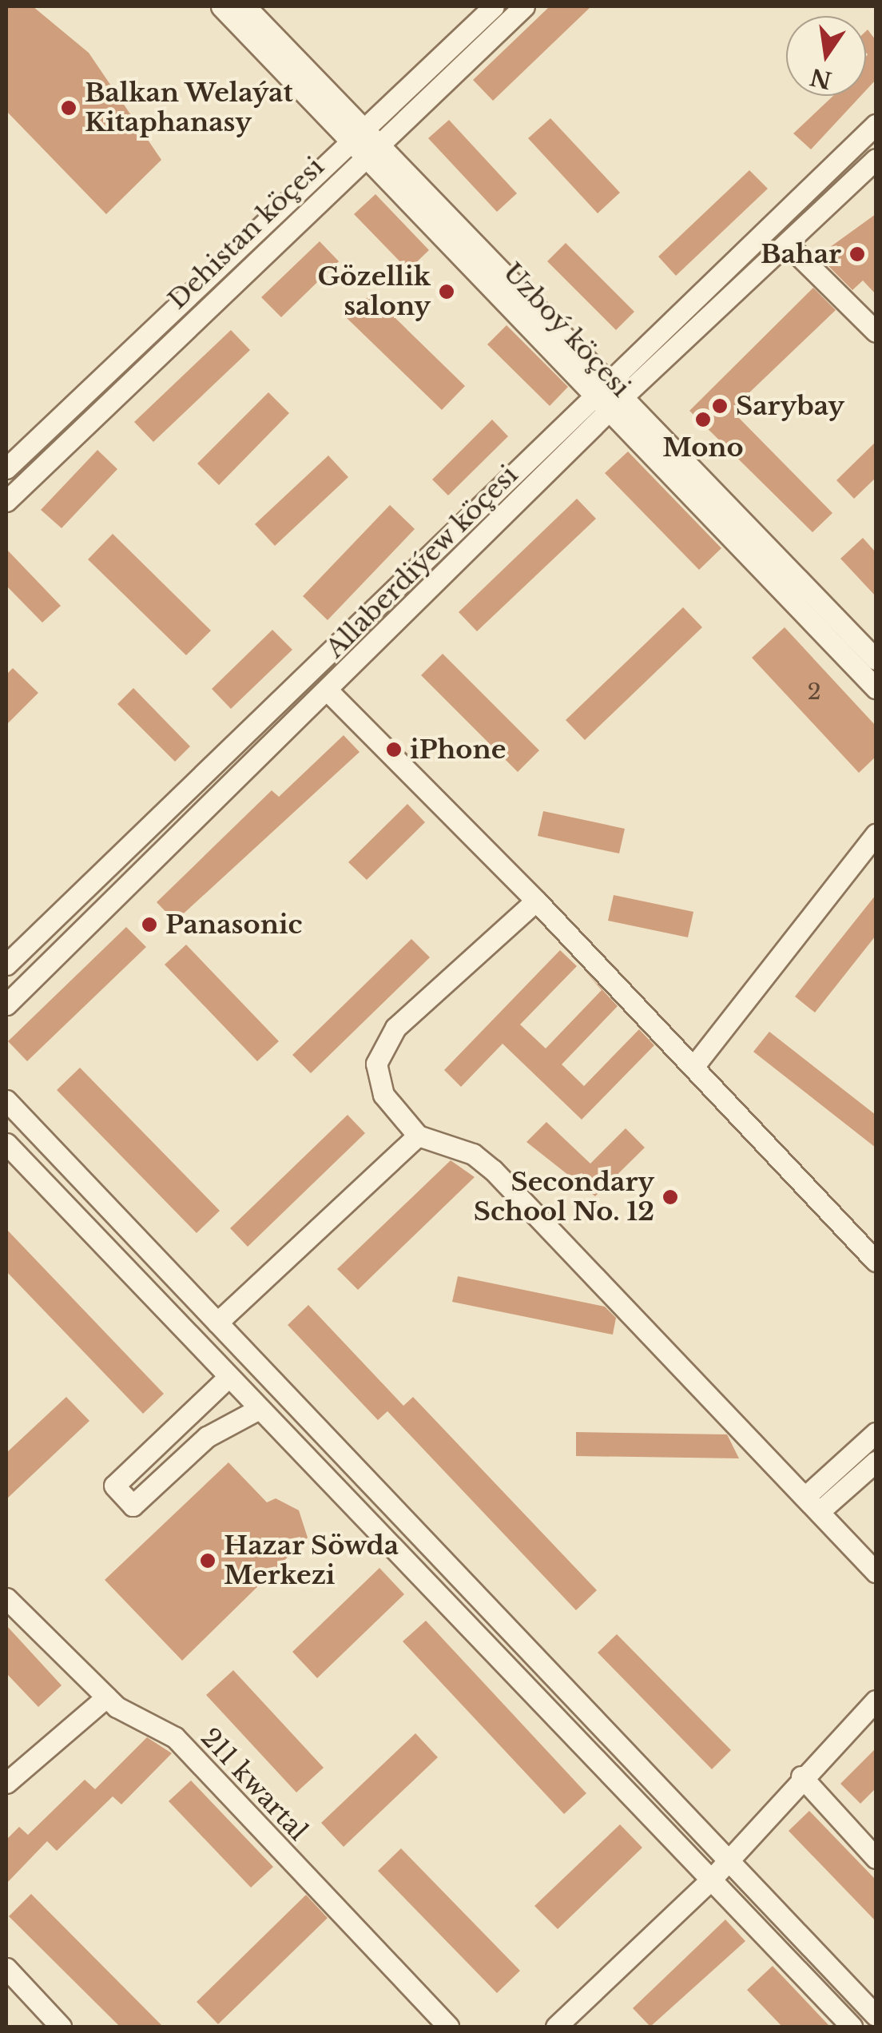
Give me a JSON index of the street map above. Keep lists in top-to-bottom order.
{
  "streets": {
    "street": [
      "Dehistan köçesi",
      "Uzboý köçesi",
      "Allaberdiýew köçesi",
      "211 kwartal"
    ]
  },
  "crossings": [
    ["Dehistan köçesi", "Uzboý köçesi"],
    ["Uzboý köçesi", "Allaberdiýew köçesi"]
  ],
  "places": [
    "Balkan Welaýat Kitaphanasy",
    "Bahar",
    "Gözellik salony",
    "Sarybay",
    "Mono",
    "iPhone",
    "Panasonic",
    "Secondary School No. 12",
    "Hazar Söwda Merkezi"
  ],
  "house_numbers": ["2"],
  "north": "bottom"
}
